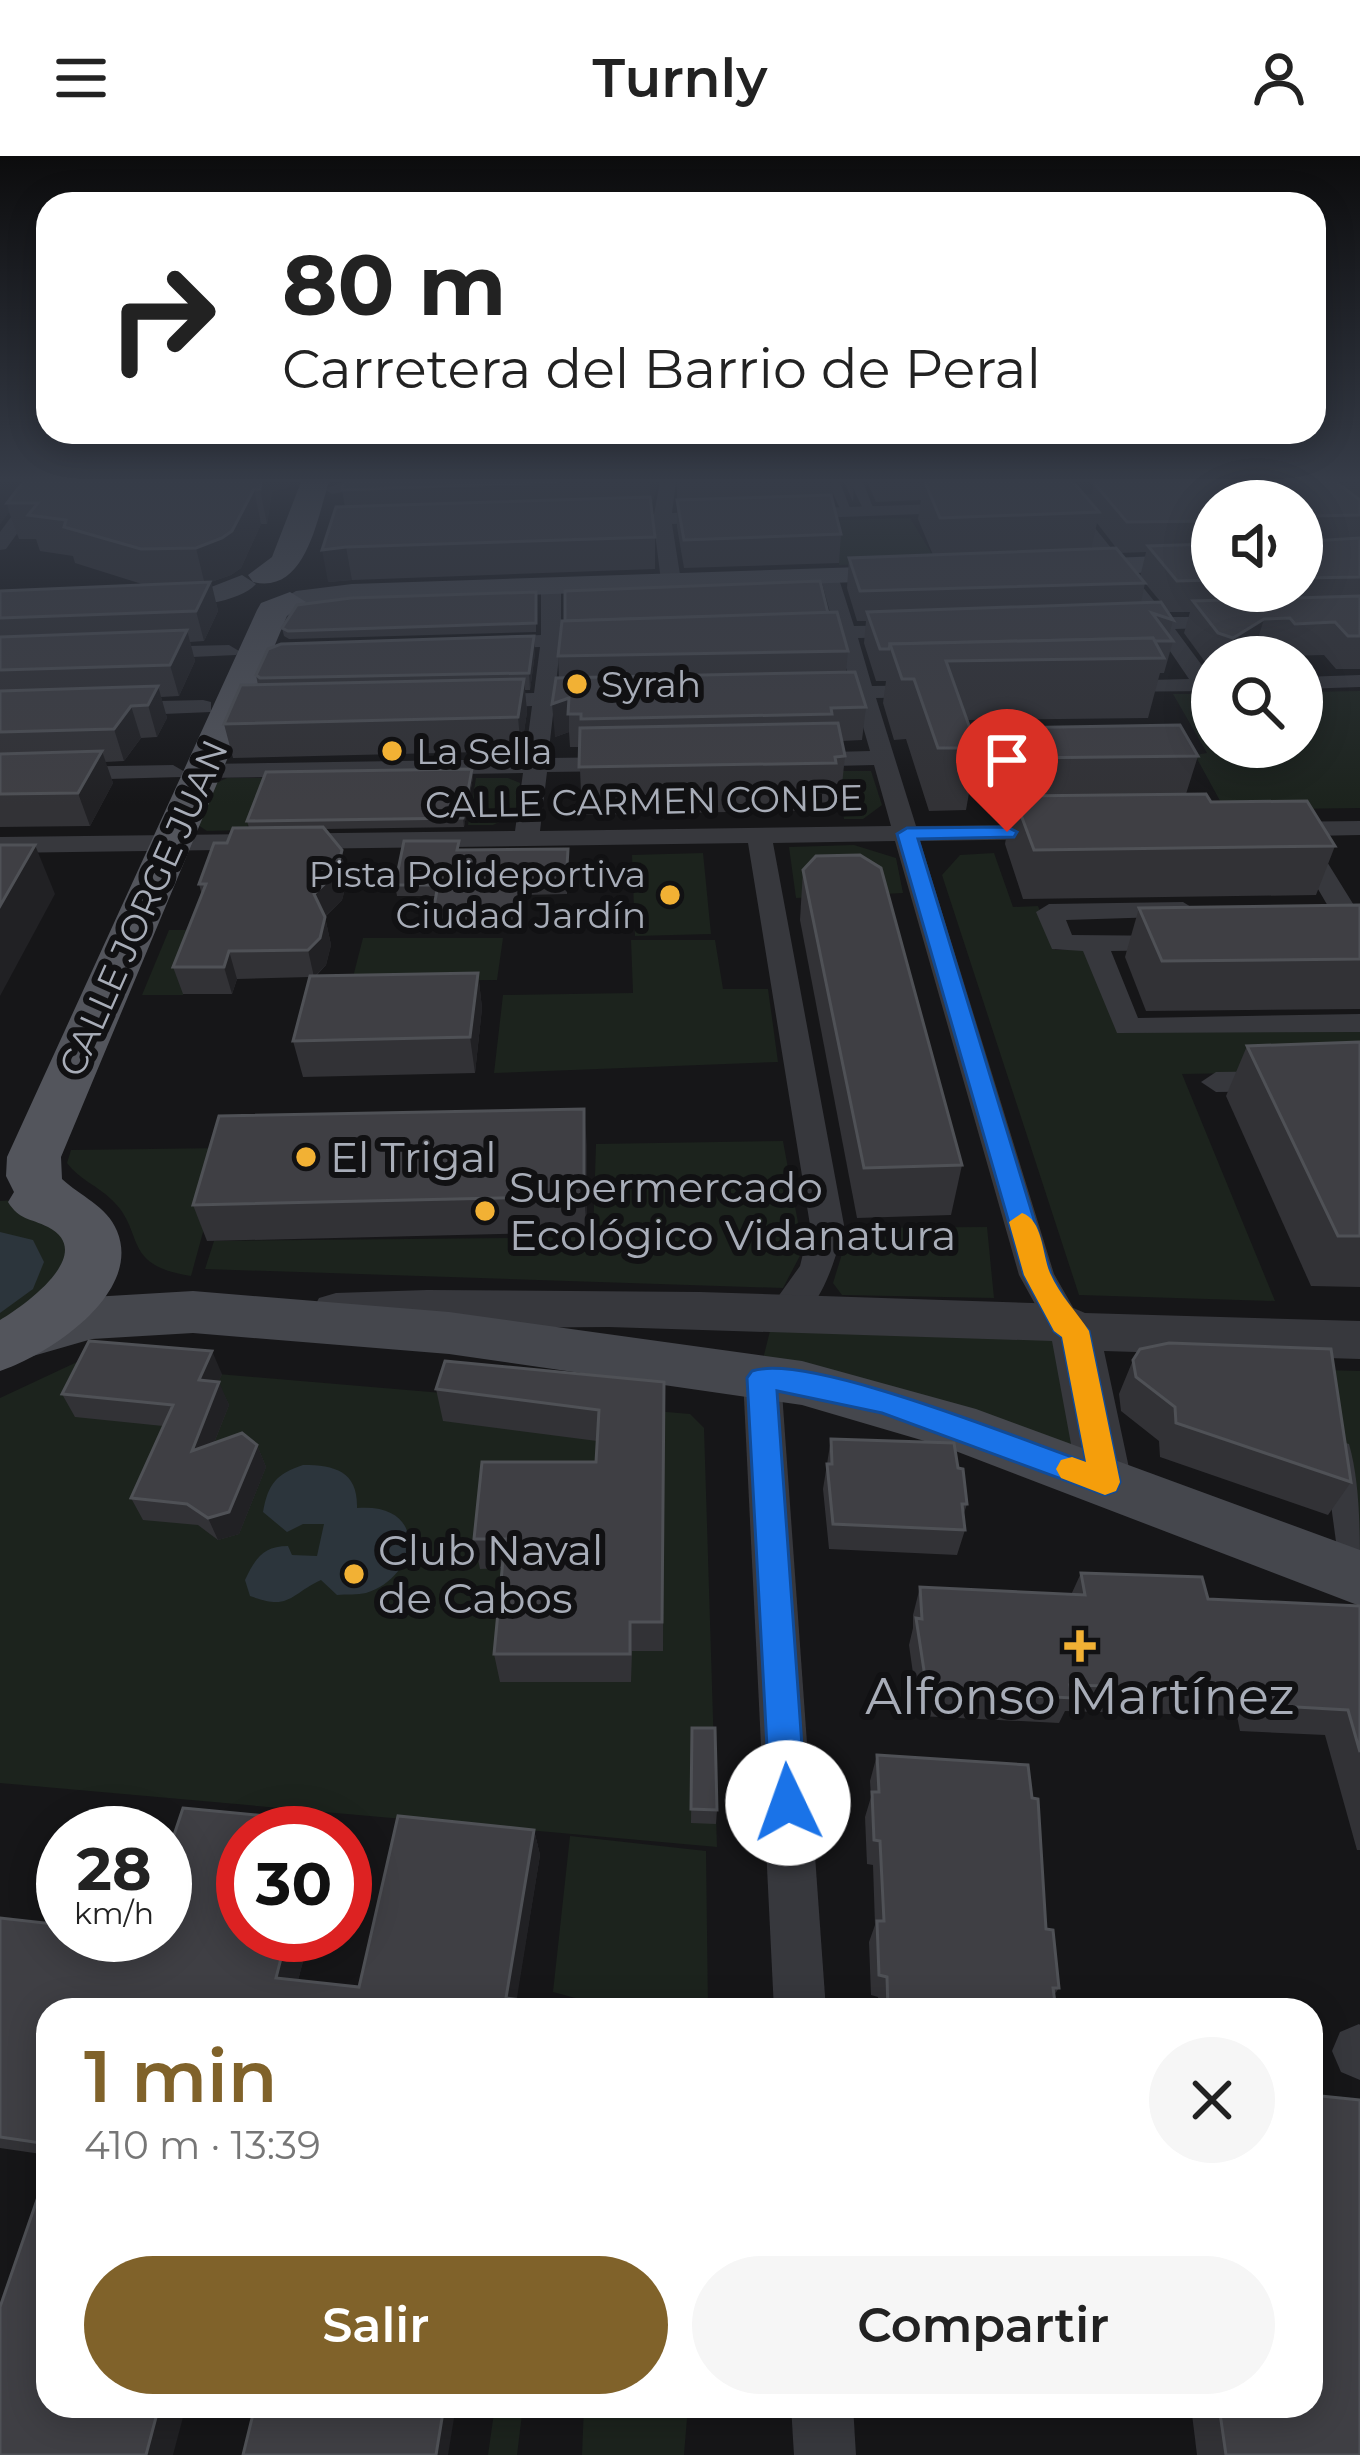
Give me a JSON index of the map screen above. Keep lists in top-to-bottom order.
{
  "streets": {
    "main road": ["CALLE JORGE JUAN"],
    "street": ["CALLE CARMEN CONDE"]
  },
  "crossings": [
    ["CALLE CARMEN CONDE", "CALLE JORGE JUAN"]
  ],
  "places": {
    "other": [
      "Syrah",
      "La Sella",
      "Pista Polideportiva Ciudad Jardín",
      "El Trigal",
      "Supermercado Ecológico Vidanatura",
      "Club Naval de Cabos"
    ],
    "health": ["Alfonso Martínez"]
  },
  "page": {
    "header": "Turnly",
    "turn": ["80 m", "Carretera del Barrio de Peral"],
    "speed": "28 km/h",
    "limit": "30",
    "heading": ["1 min", "410 m · 13:39"],
    "buttons": ["Salir", "Compartir"]
  }
}
